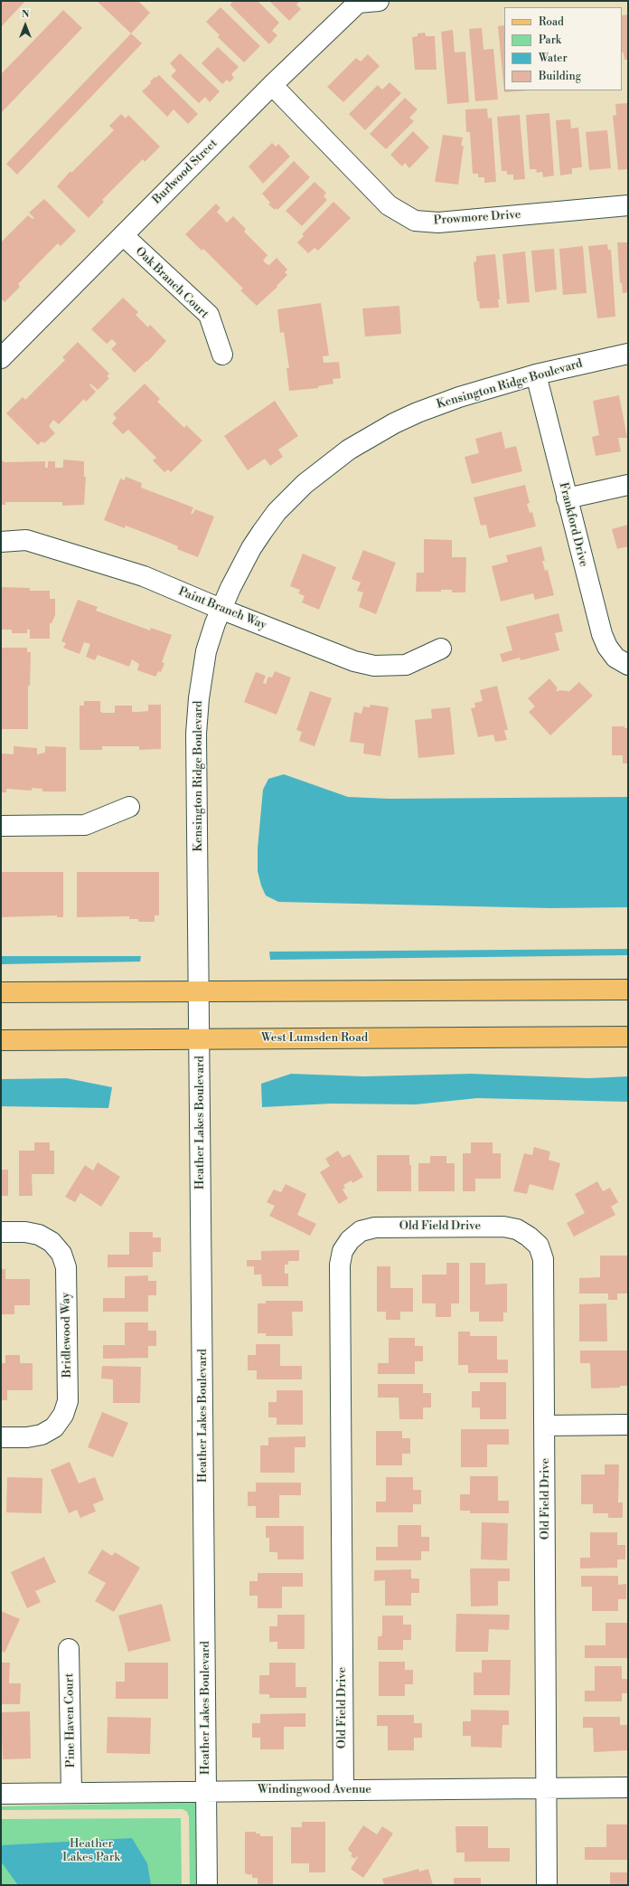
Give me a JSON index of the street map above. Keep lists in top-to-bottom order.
{
  "streets": {
    "main road": ["West Lumsden Road"],
    "street": [
      "Burlwood Street",
      "Prowmore Drive",
      "Oak Branch Court",
      "Kensington Ridge Boulevard",
      "Frankford Drive",
      "Paint Branch Way",
      "Heather Lakes Boulevard",
      "Old Field Drive",
      "Bridlewood Way",
      "Pine Haven Court",
      "Windingwood Avenue"
    ]
  },
  "crossings": [
    ["Burlwood Street", "Prowmore Drive"],
    ["Burlwood Street", "Oak Branch Court"],
    ["Kensington Ridge Boulevard", "Frankford Drive"],
    ["Kensington Ridge Boulevard", "Paint Branch Way"],
    ["Kensington Ridge Boulevard", "West Lumsden Road"],
    ["Kensington Ridge Boulevard", "Heather Lakes Boulevard"],
    ["West Lumsden Road", "Heather Lakes Boulevard"],
    ["Heather Lakes Boulevard", "Windingwood Avenue"],
    ["Old Field Drive", "Windingwood Avenue"],
    ["Pine Haven Court", "Windingwood Avenue"]
  ],
  "parks": ["Heather Lakes Park"],
  "legend": [
    "Road",
    "Park",
    "Water",
    "Building"
  ],
  "north": "top"
}
